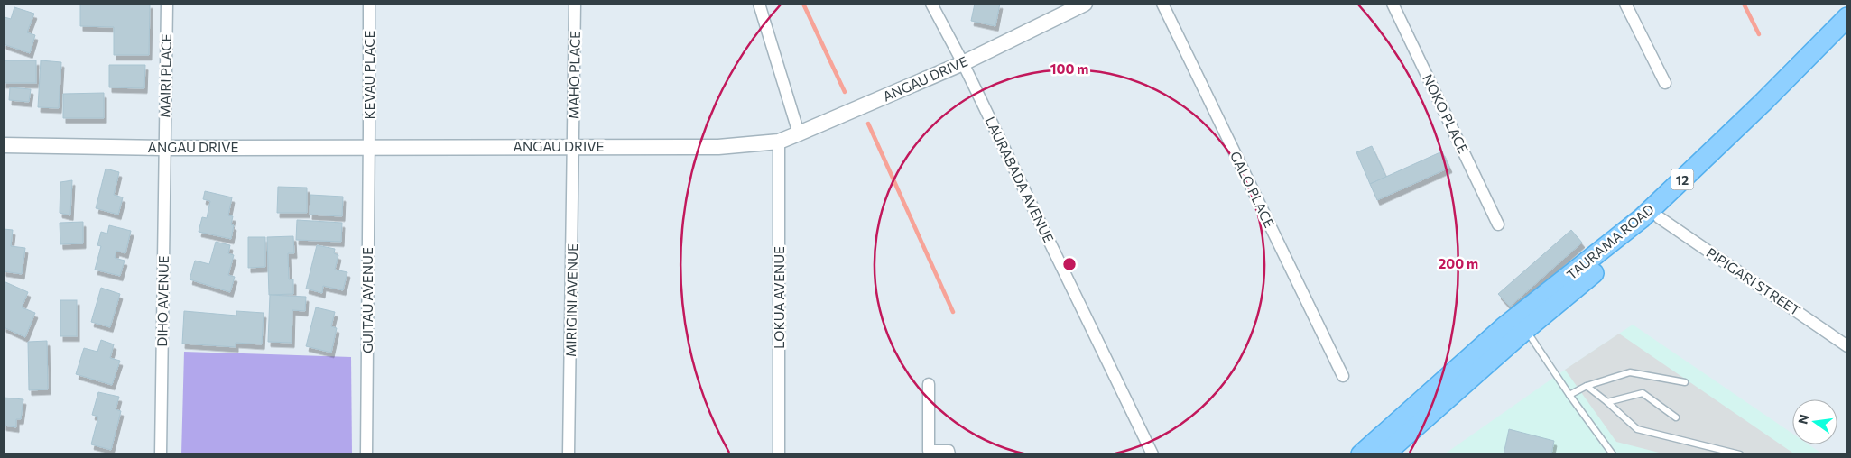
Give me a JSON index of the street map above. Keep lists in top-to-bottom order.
{
  "streets": {
    "main road": ["12", "TAURAMA ROAD"],
    "street": [
      "KEVAU PLACE",
      "MAHO PLACE",
      "MAIRI PLACE",
      "ANGAU DRIVE",
      "NOKO PLACE",
      "LAURABADA AVENUE",
      "GALO PLACE",
      "PIPIGARI STREET",
      "LOKUA AVENUE",
      "GUITAU AVENUE",
      "MIRIGINI AVENUE",
      "DIHO AVENUE"
    ]
  },
  "crossings": [
    ["KEVAU PLACE", "ANGAU DRIVE"],
    ["KEVAU PLACE", "GUITAU AVENUE"],
    ["MAHO PLACE", "ANGAU DRIVE"],
    ["MAHO PLACE", "MIRIGINI AVENUE"],
    ["MAIRI PLACE", "ANGAU DRIVE"],
    ["MAIRI PLACE", "DIHO AVENUE"],
    ["ANGAU DRIVE", "LAURABADA AVENUE"],
    ["ANGAU DRIVE", "LOKUA AVENUE"],
    ["ANGAU DRIVE", "GUITAU AVENUE"],
    ["ANGAU DRIVE", "MIRIGINI AVENUE"],
    ["ANGAU DRIVE", "DIHO AVENUE"],
    ["TAURAMA ROAD", "PIPIGARI STREET"]
  ],
  "north": "left",
  "rings": ["100 m", "200 m"]
}
